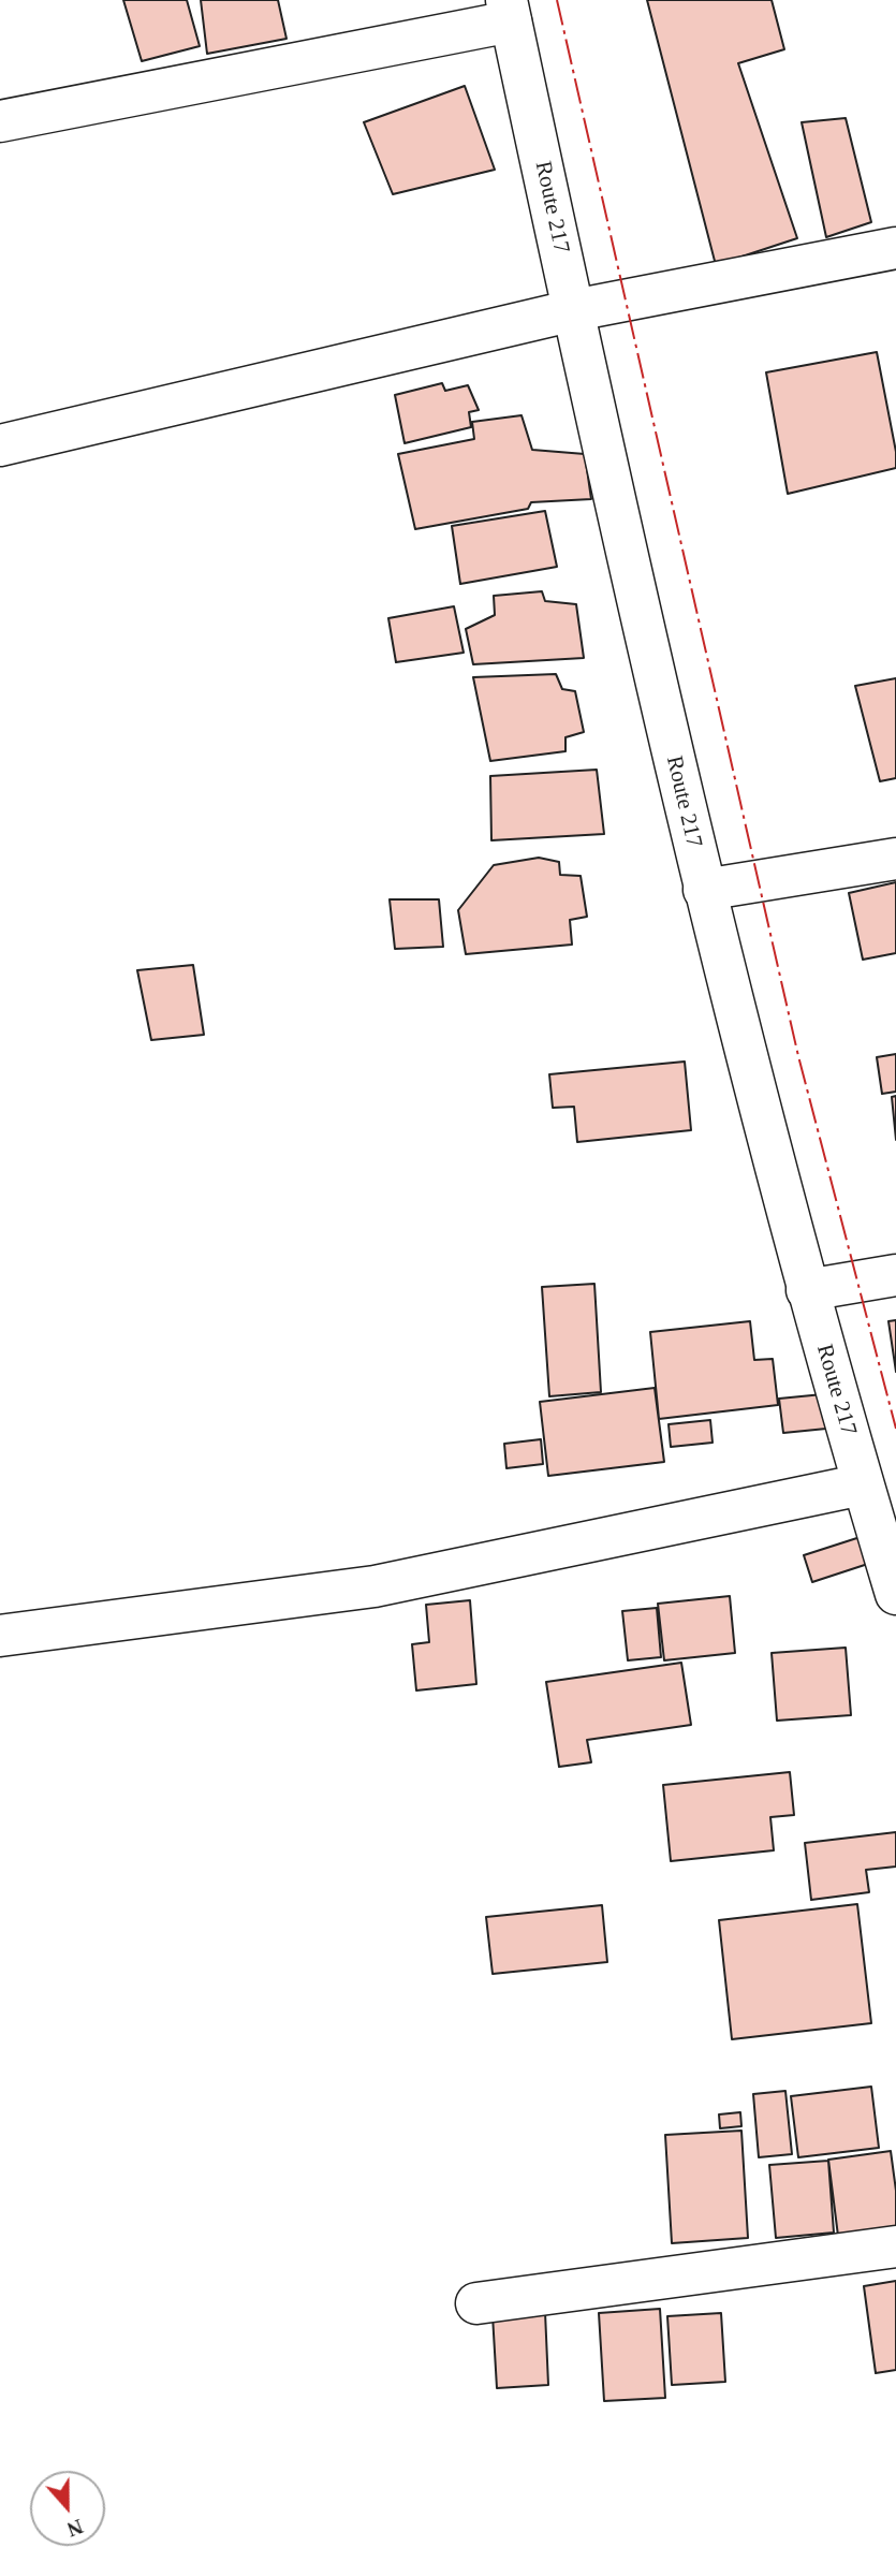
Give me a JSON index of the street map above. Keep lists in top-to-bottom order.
{
  "streets": {
    "street": ["Route 217"]
  },
  "north": "bottom"
}
